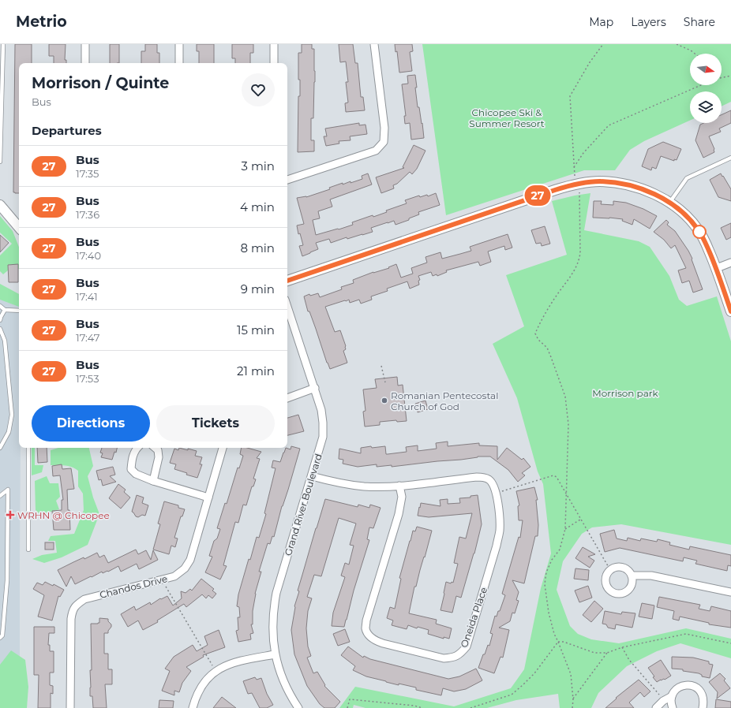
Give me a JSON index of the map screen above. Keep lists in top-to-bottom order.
{
  "streets": {
    "street": ["Grand River Boulevard", "Chandos Drive", "Oneida Place"]
  },
  "crossings": [
    ["Grand River Boulevard", "Oneida Place"]
  ],
  "parks": ["Chicopee Ski & Summer Resort", "Morrison park"],
  "places": {
    "other": ["Romanian Pentecostal Church of God"],
    "health": ["WRHN @ Chicopee"]
  },
  "lines": ["bus line 27"],
  "north": "right",
  "page": {
    "header": "Metrio",
    "nav": ["Map", "Layers", "Share"],
    "on_map": "27",
    "heading": [
      ["Morrison / Quinte", "Bus"],
      "Departures"
    ],
    "list": [
      {
        "mark": "27",
        "name": "Bus",
        "note": "17:35",
        "value": "3 min"
      },
      {
        "mark": "27",
        "name": "Bus",
        "note": "17:36",
        "value": "4 min"
      },
      {
        "mark": "27",
        "name": "Bus",
        "note": "17:40",
        "value": "8 min"
      },
      {
        "mark": "27",
        "name": "Bus",
        "note": "17:41",
        "value": "9 min"
      },
      {
        "mark": "27",
        "name": "Bus",
        "note": "17:47",
        "value": "15 min"
      },
      {
        "mark": "27",
        "name": "Bus",
        "note": "17:53",
        "value": "21 min"
      }
    ],
    "buttons": ["Directions", "Tickets"]
  }
}
